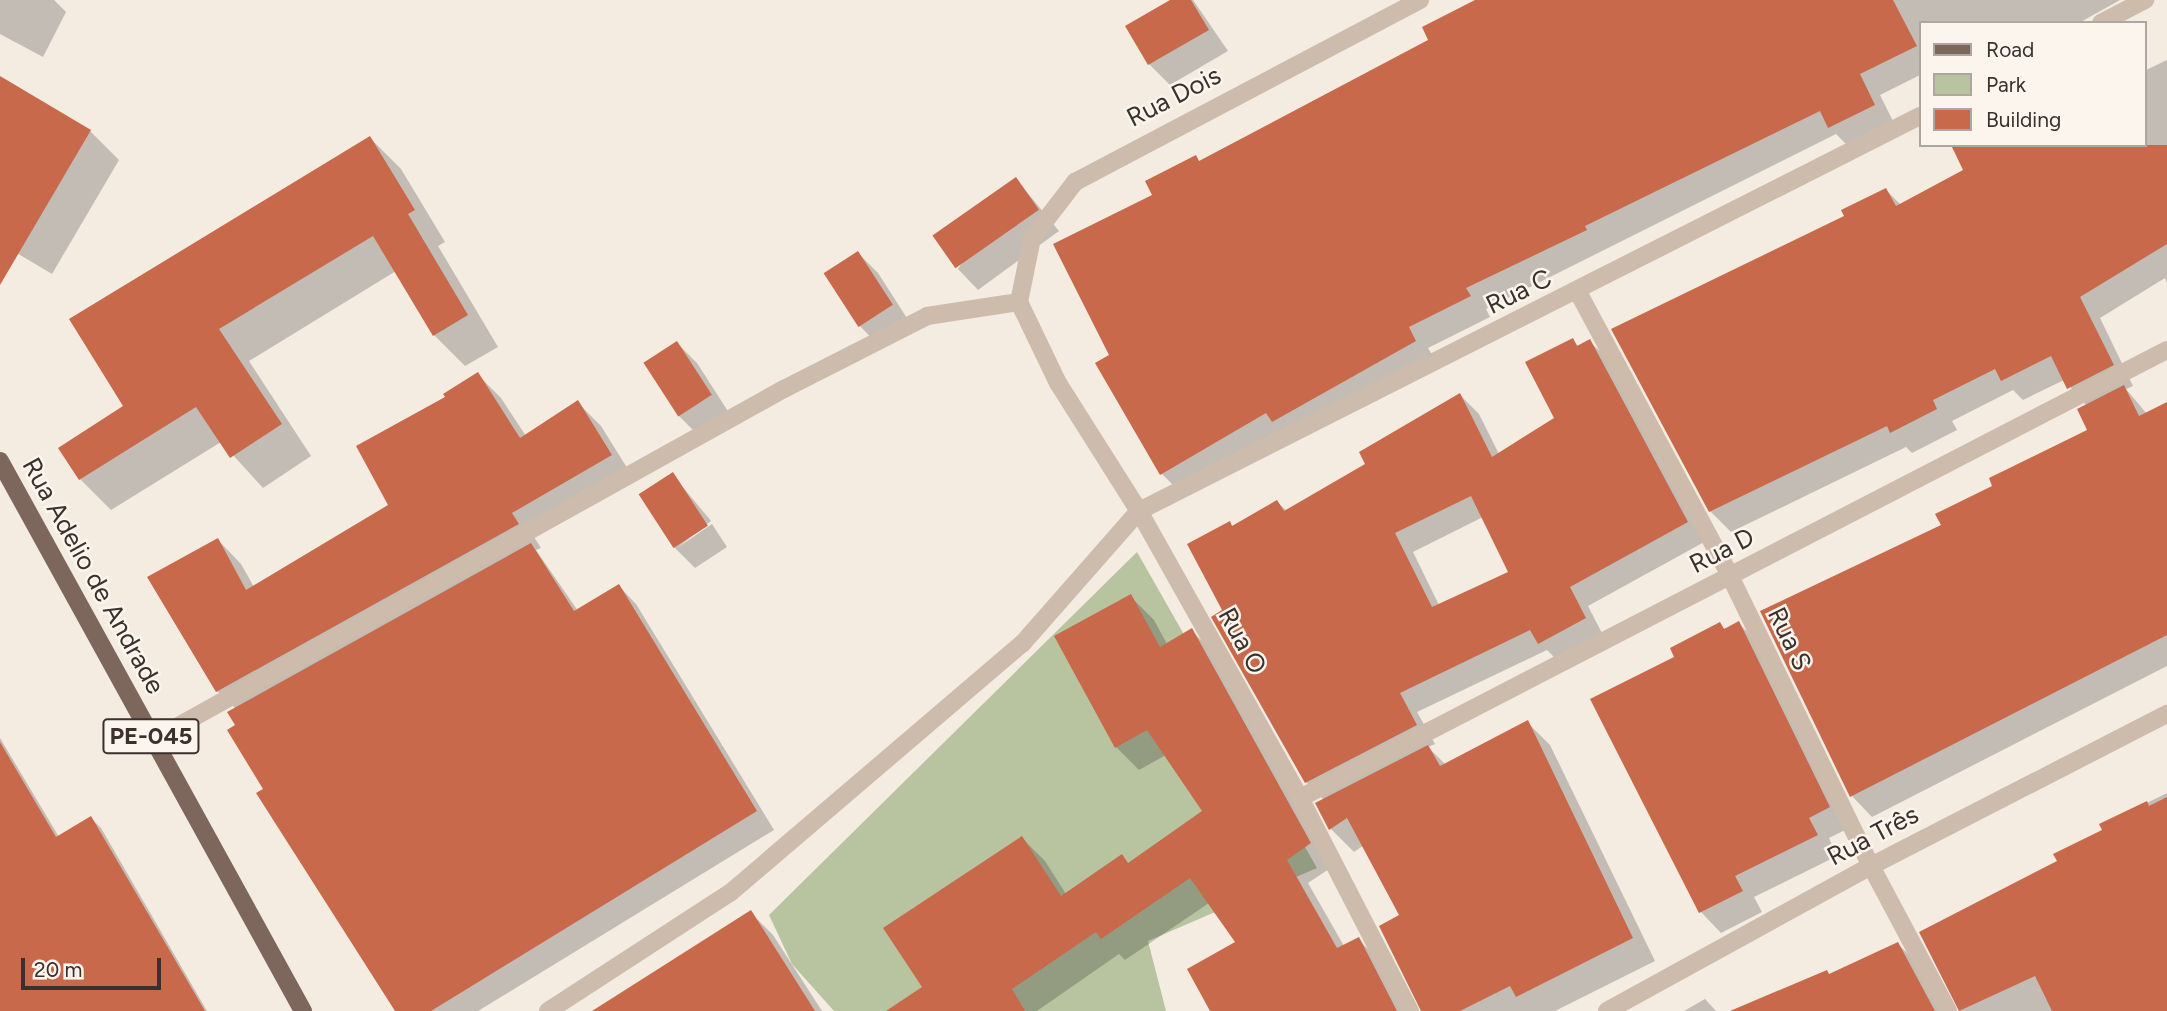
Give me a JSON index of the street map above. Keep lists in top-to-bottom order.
{
  "streets": {
    "main road": ["Rua Adelio de Andrade", "PE-045"],
    "street": [
      "Rua Dois",
      "Rua C",
      "Rua D",
      "Rua S",
      "Rua O",
      "Rua Três"
    ]
  },
  "crossings": [
    ["Rua Dois", "Rua O"],
    ["Rua C", "Rua S"],
    ["Rua C", "Rua O"],
    ["Rua D", "Rua S"],
    ["Rua D", "Rua O"],
    ["Rua S", "Rua Três"]
  ],
  "legend": ["Road", "Park", "Building"],
  "scale_bar": "20 m"
}
